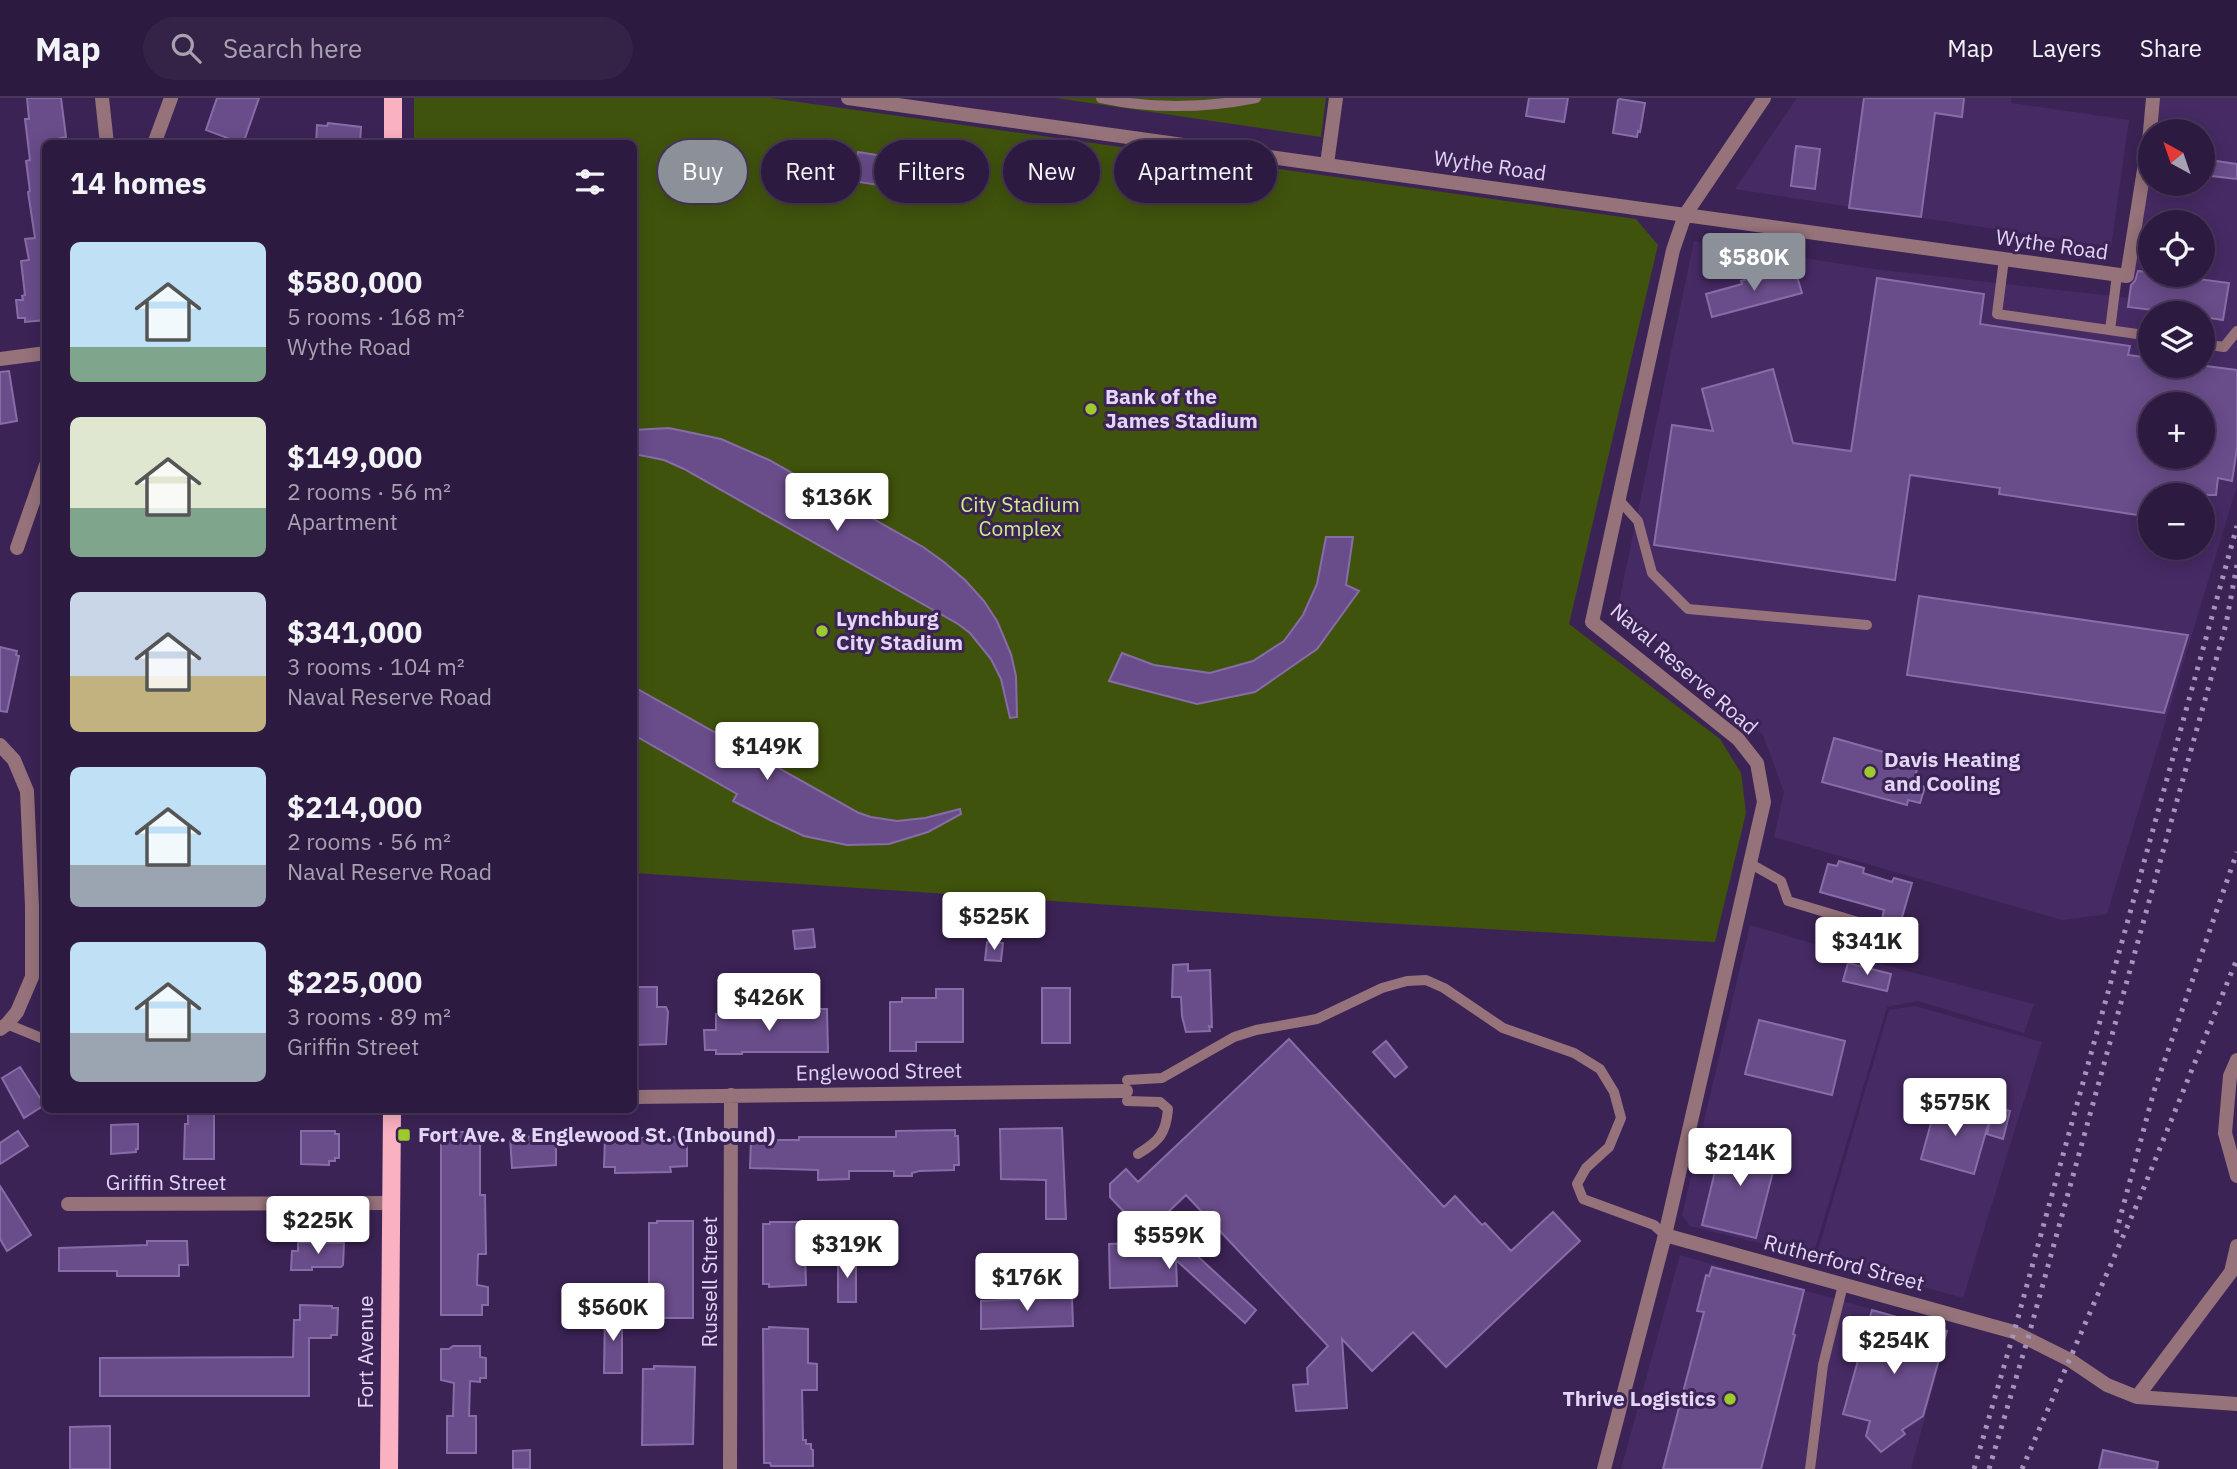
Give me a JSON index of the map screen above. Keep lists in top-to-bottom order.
{
  "streets": {
    "main road": ["Fort Avenue"],
    "street": [
      "Wythe Road",
      "Naval Reserve Road",
      "Englewood Street",
      "Griffin Street",
      "Rutherford Street",
      "Russell Street"
    ]
  },
  "crossings": [
    ["Wythe Road", "Naval Reserve Road"],
    ["Naval Reserve Road", "Rutherford Street"],
    ["Englewood Street", "Russell Street"],
    ["Griffin Street", "Fort Avenue"]
  ],
  "parks": ["City Stadium Complex"],
  "places": {
    "other": [
      "Bank of the James Stadium",
      "Lynchburg City Stadium",
      "Davis Heating and Cooling",
      "Thrive Logistics"
    ],
    "transit": ["Fort Ave. & Englewood St. (Inbound)"]
  },
  "north": "top left",
  "page": {
    "header": "Map",
    "search": "Search here",
    "nav": ["Map", "Layers", "Share"],
    "map_buttons": ["+", "−"],
    "chip": [
      "Buy",
      "Rent",
      "Filters",
      "New",
      "Apartment"
    ],
    "heading": "14 homes",
    "list": [
      {
        "name": "$580,000",
        "note": "5 rooms · 168 m² · Wythe Road"
      },
      {
        "name": "$149,000",
        "note": "2 rooms · 56 m² · Apartment"
      },
      {
        "name": "$341,000",
        "note": "3 rooms · 104 m² · Naval Reserve Road"
      },
      {
        "name": "$214,000",
        "note": "2 rooms · 56 m² · Naval Reserve Road"
      },
      {
        "name": "$225,000",
        "note": "3 rooms · 89 m² · Griffin Street"
      }
    ],
    "price": [
      "$580K",
      "$136K",
      "$149K",
      "$525K",
      "$341K",
      "$426K",
      "$575K",
      "$214K",
      "$225K",
      "$559K",
      "$319K",
      "$176K",
      "$560K",
      "$254K"
    ]
  }
}
